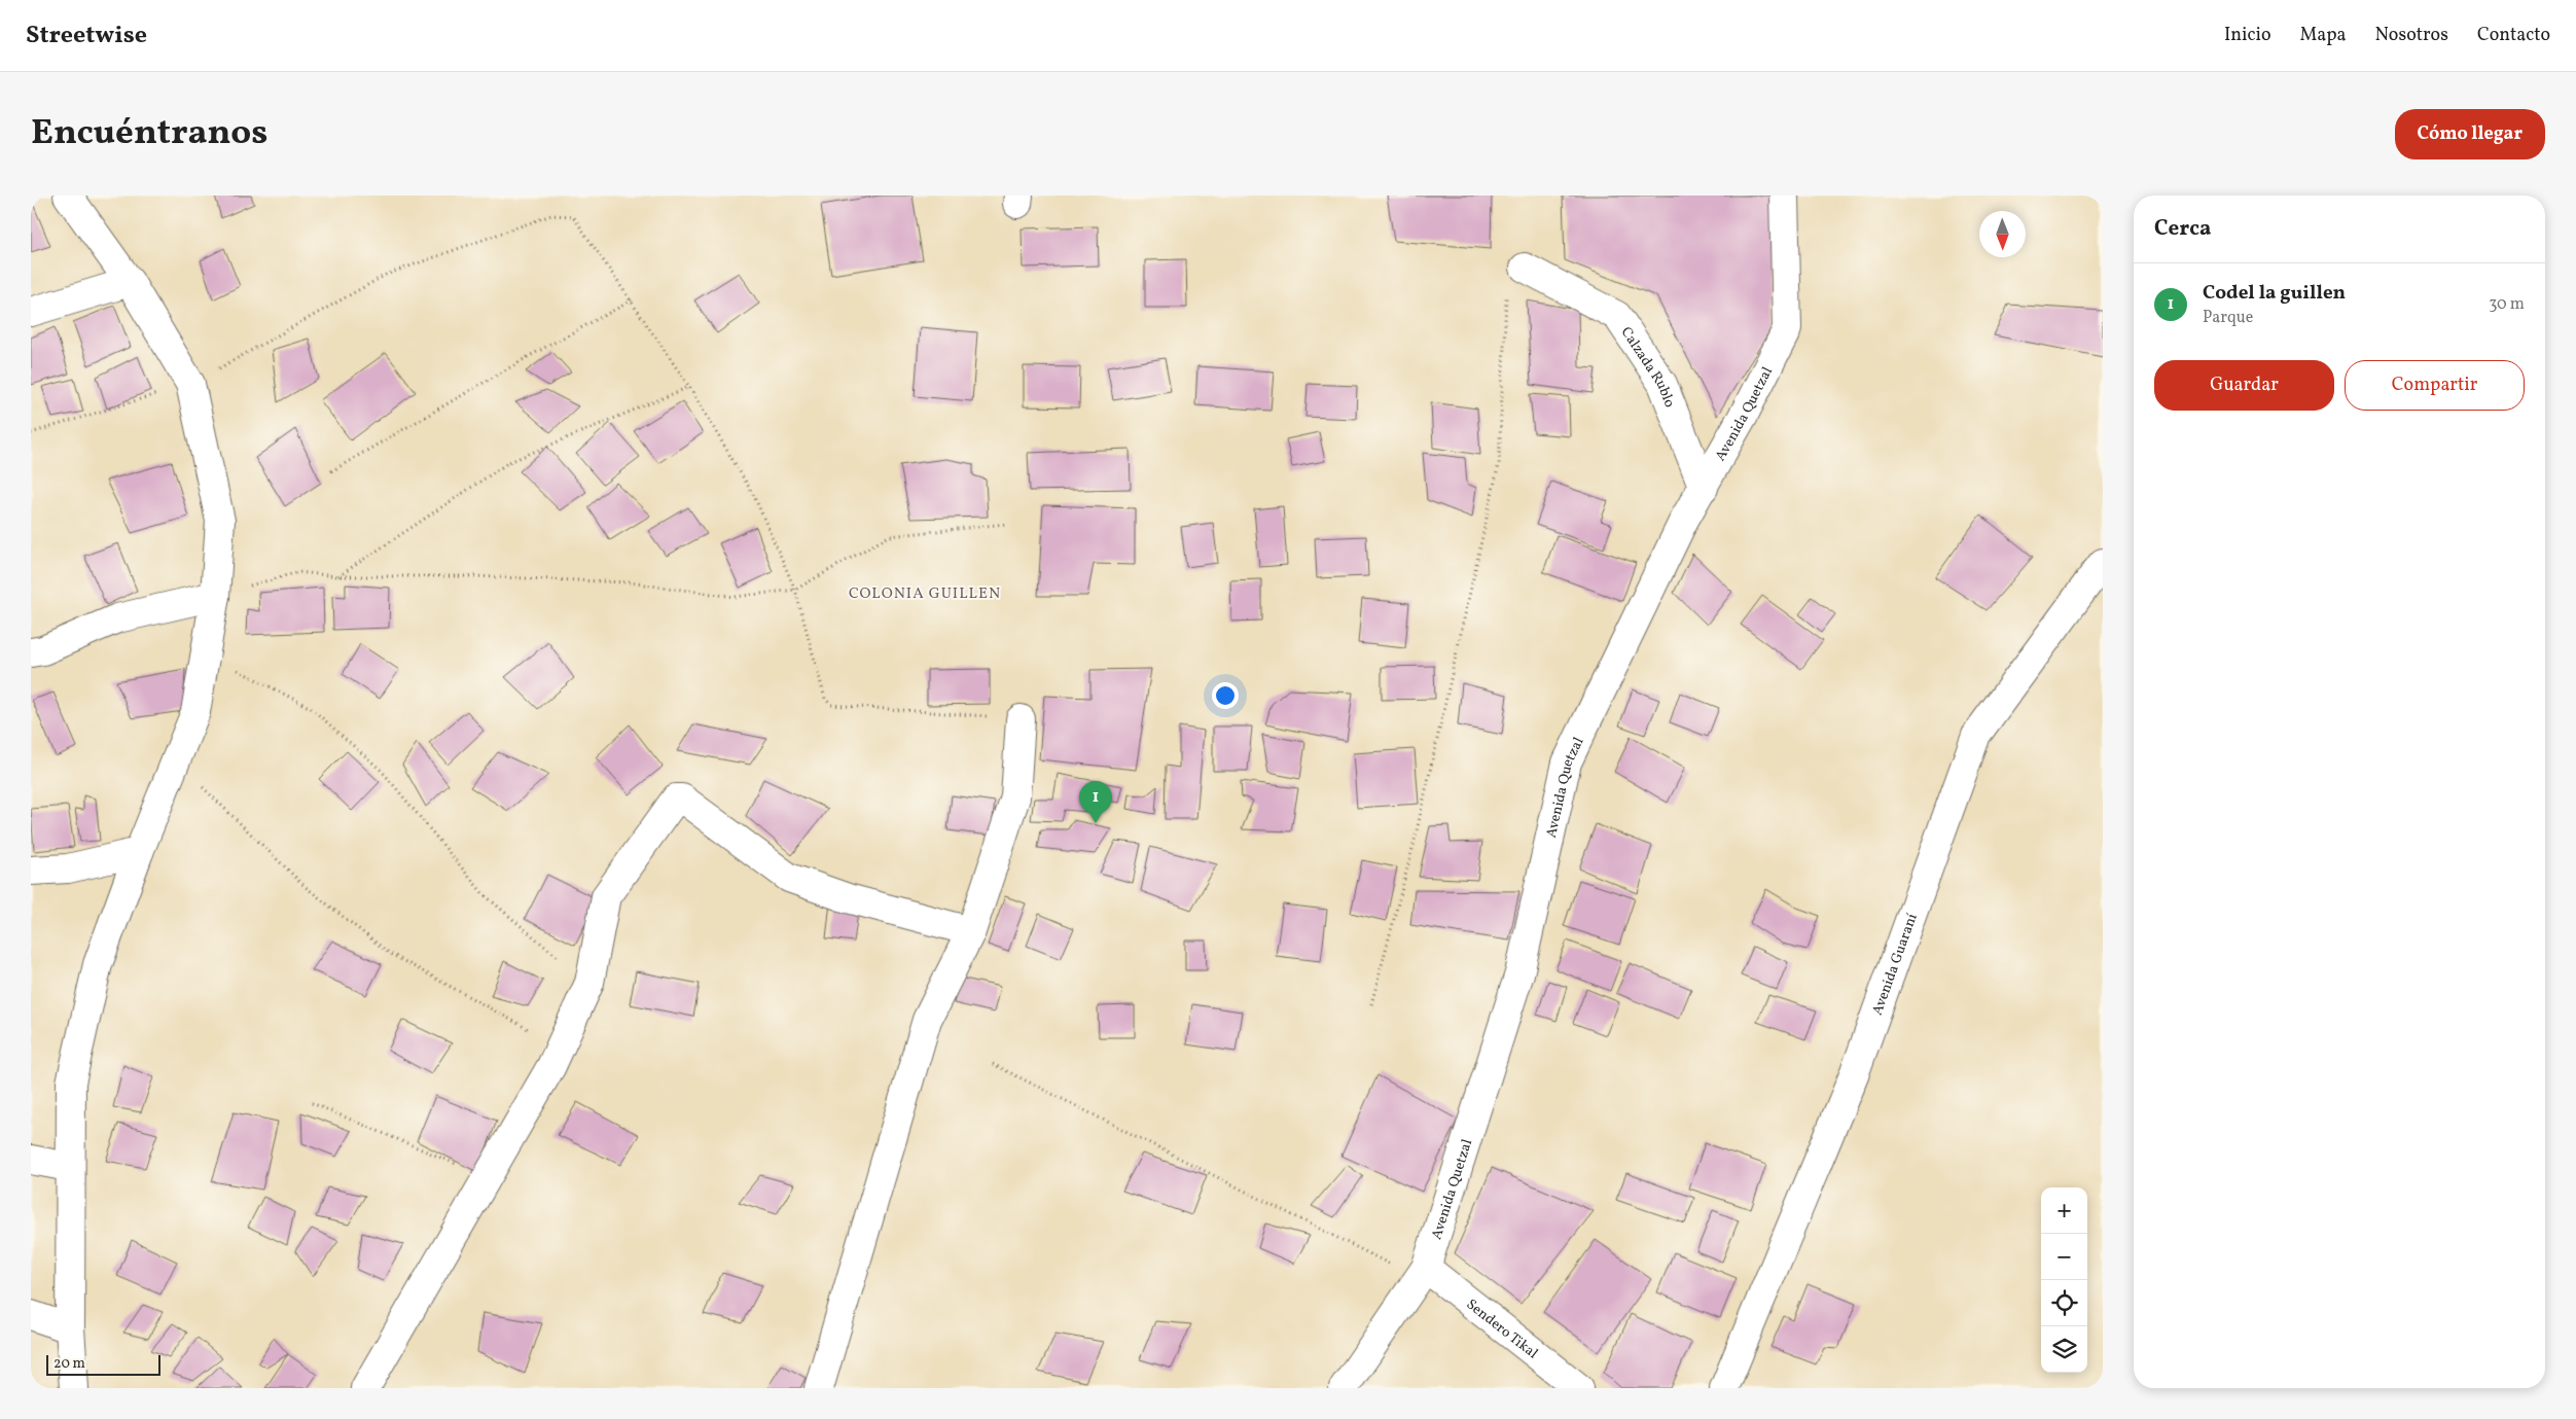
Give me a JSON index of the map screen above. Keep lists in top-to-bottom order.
{
  "streets": {
    "street": [
      "Calzada Rublo",
      "Avenida Quetzal",
      "Avenida Guaraní",
      "Sendero Tikal"
    ]
  },
  "crossings": [
    ["Calzada Rublo", "Avenida Quetzal"],
    ["Avenida Quetzal", "Sendero Tikal"]
  ],
  "districts": ["COLONIA GUILLEN"],
  "scale_bar": "20 m",
  "north": "bottom",
  "page": {
    "header": "Streetwise",
    "nav": [
      "Inicio",
      "Mapa",
      "Nosotros",
      "Contacto"
    ],
    "title": "Encuéntranos",
    "buttons": [
      "Cómo llegar",
      ["Guardar", "Compartir"]
    ],
    "heading": "Cerca",
    "list": [
      {
        "mark": "1",
        "name": "Codel la guillen",
        "note": "Parque",
        "value": "30 m"
      }
    ],
    "pins": "1",
    "map_buttons": ["+", "−"],
    "scale": "20 m"
  }
}
